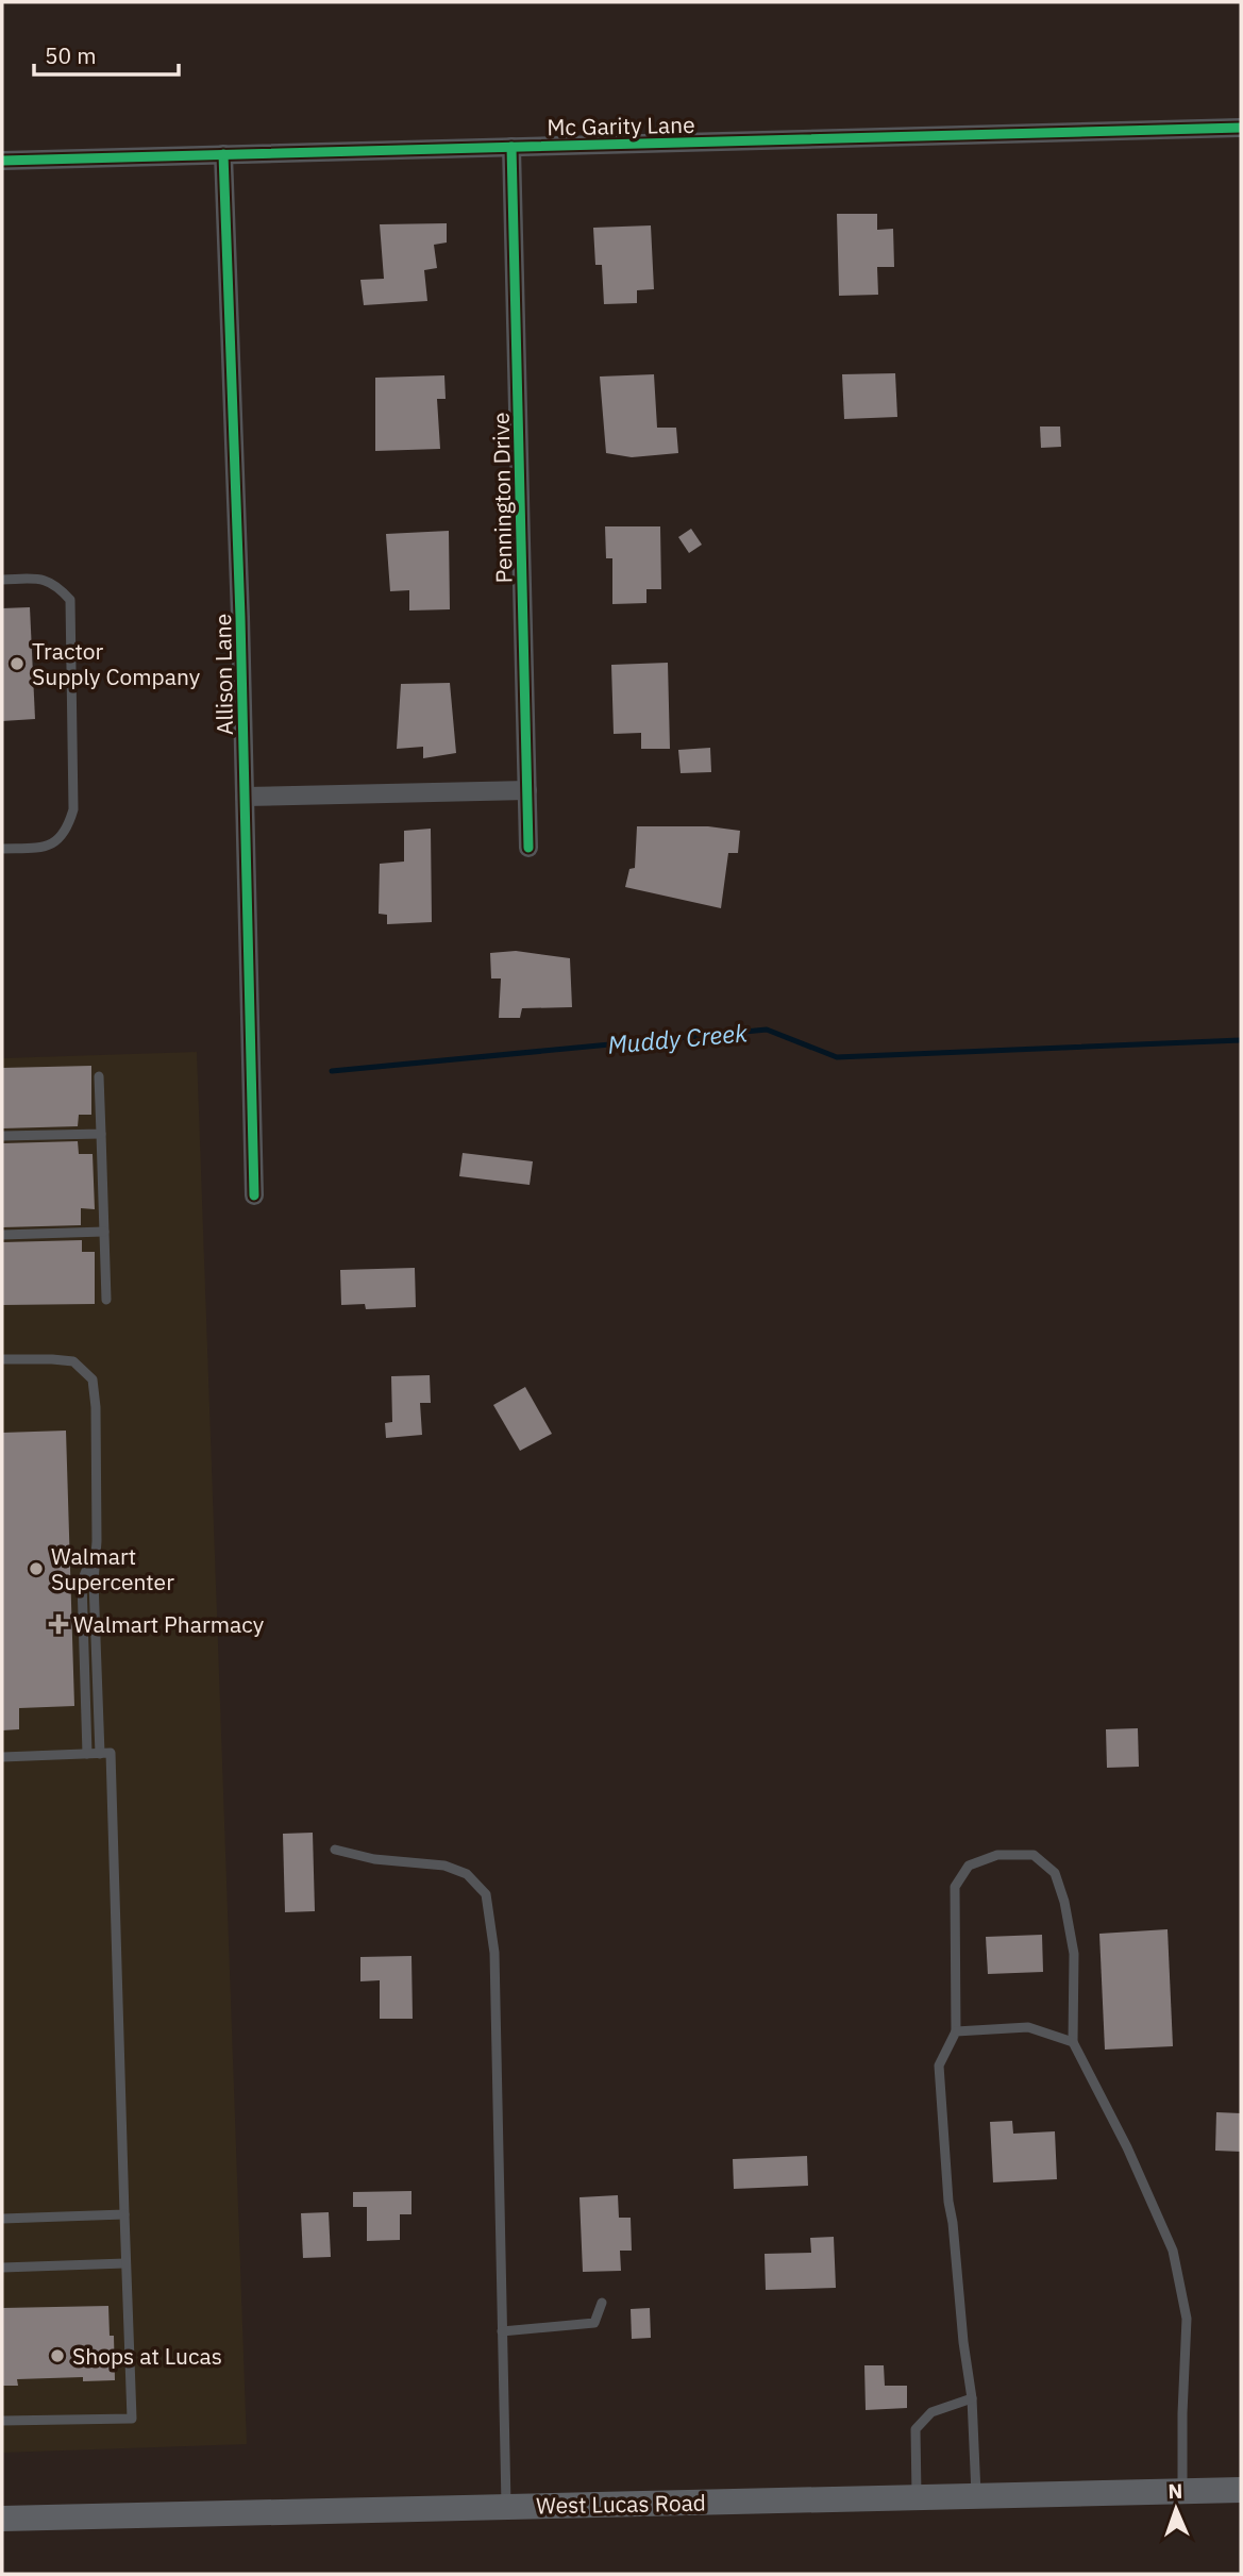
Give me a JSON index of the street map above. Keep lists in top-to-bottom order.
{
  "streets": {
    "main road": ["West Lucas Road"],
    "street": ["Mc Garity Lane", "Pennington Drive", "Allison Lane"]
  },
  "crossings": [
    ["Mc Garity Lane", "Pennington Drive"],
    ["Mc Garity Lane", "Allison Lane"]
  ],
  "water": ["Muddy Creek"],
  "places": {
    "other": ["Tractor Supply Company", "Walmart Supercenter", "Shops at Lucas"],
    "health": ["Walmart Pharmacy"]
  },
  "scale_bar": "50 m",
  "north": "top"
}
